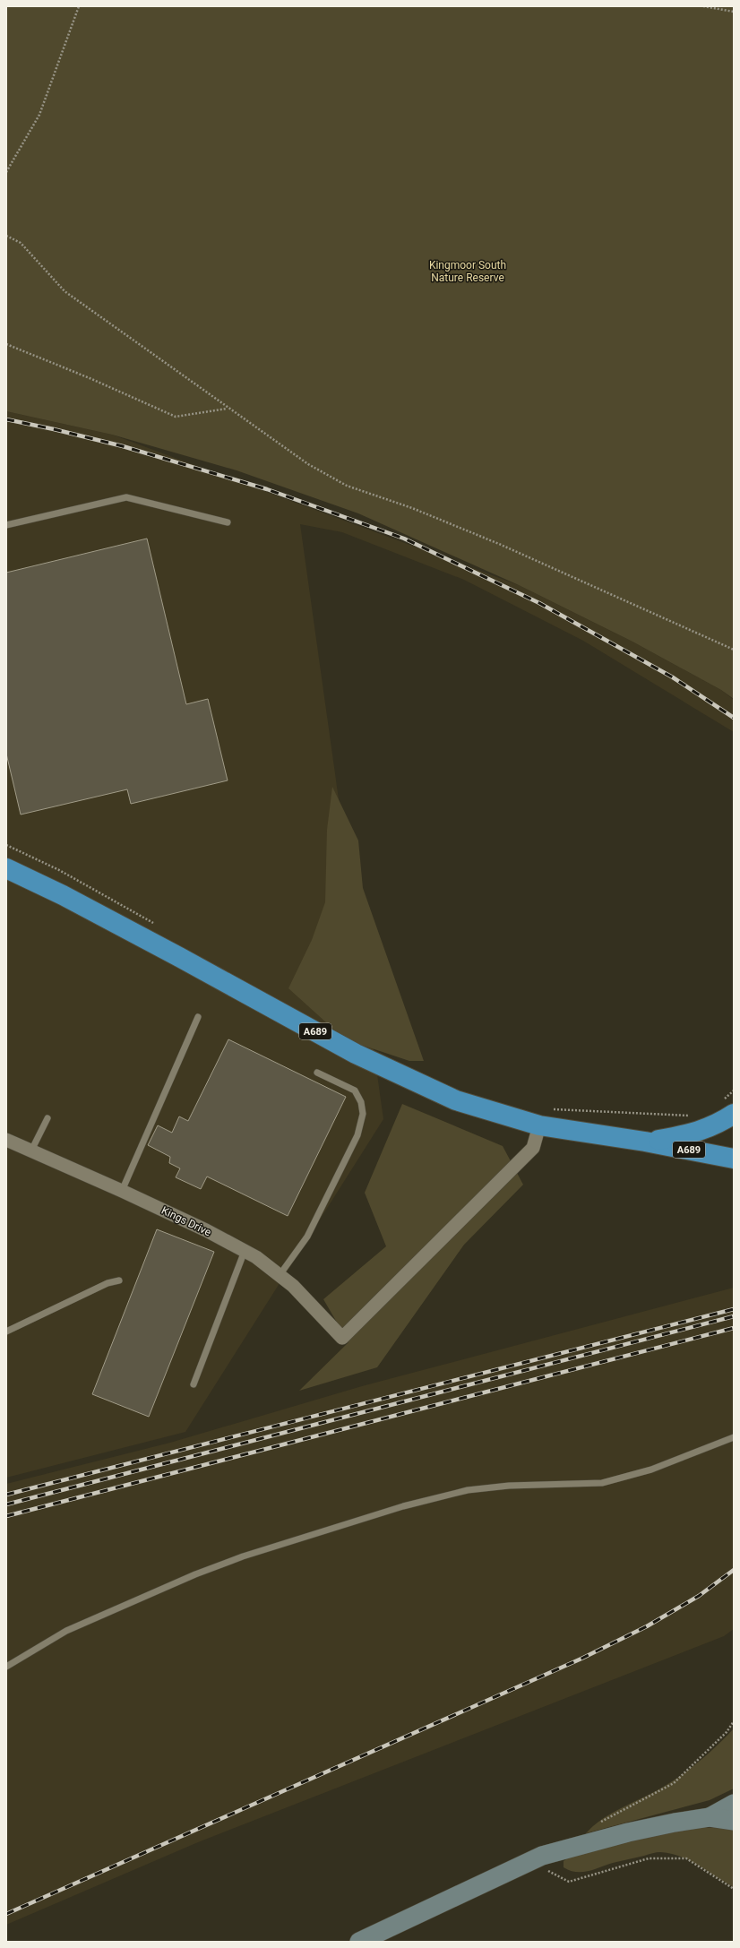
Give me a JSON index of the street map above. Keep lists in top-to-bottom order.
{
  "streets": {
    "highway": ["A689"],
    "street": ["Kings Drive"]
  },
  "crossings": [
    ["A689", "Kings Drive"]
  ],
  "parks": ["Kingmoor South Nature Reserve"]
}
